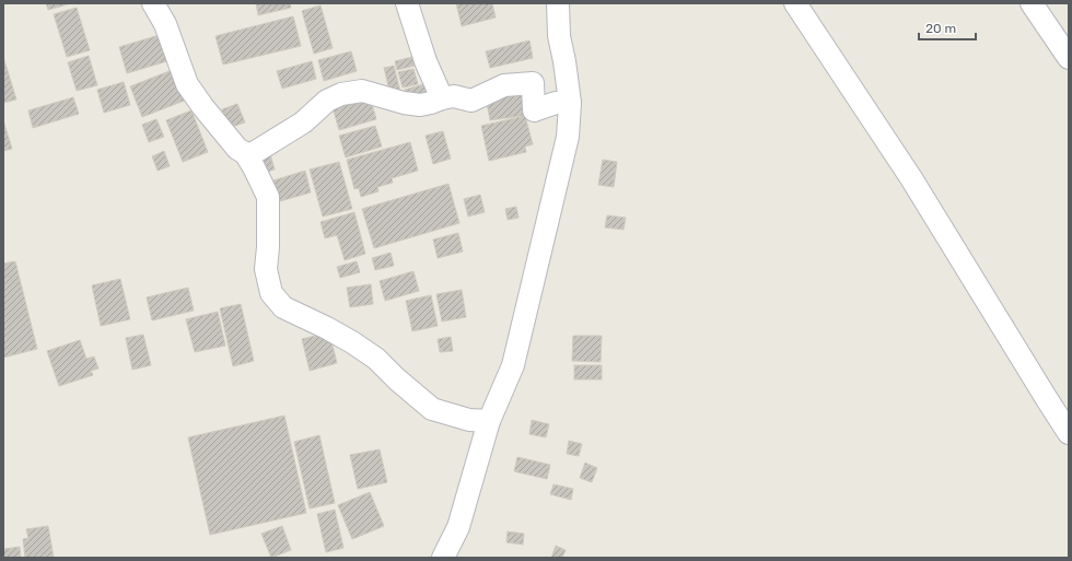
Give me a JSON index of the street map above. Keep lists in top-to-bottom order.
{
  "scale_bar": "20 m"
}
